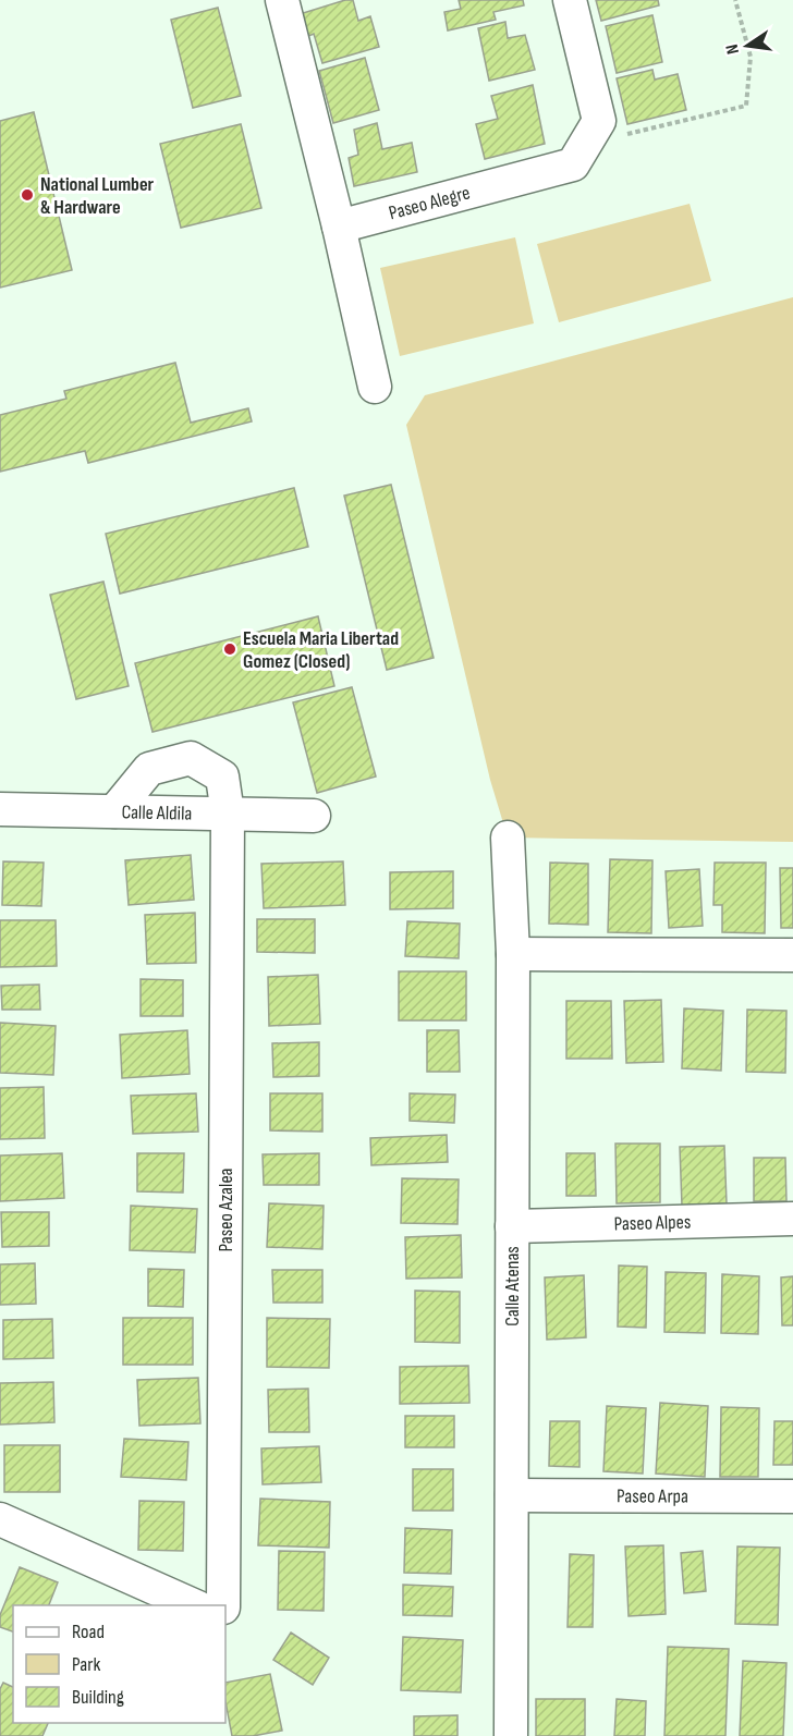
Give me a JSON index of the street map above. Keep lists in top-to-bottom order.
{
  "streets": {
    "street": [
      "Paseo Alegre",
      "Calle Aldila",
      "Paseo Azalea",
      "Paseo Alpes",
      "Calle Atenas",
      "Paseo Arpa"
    ]
  },
  "crossings": [
    ["Calle Aldila", "Paseo Azalea"],
    ["Paseo Alpes", "Calle Atenas"],
    ["Calle Atenas", "Paseo Arpa"]
  ],
  "places": ["National Lumber & Hardware", "Escuela Maria Libertad Gomez (Closed)"],
  "legend": ["Road", "Park", "Building"],
  "north": "left"
}
